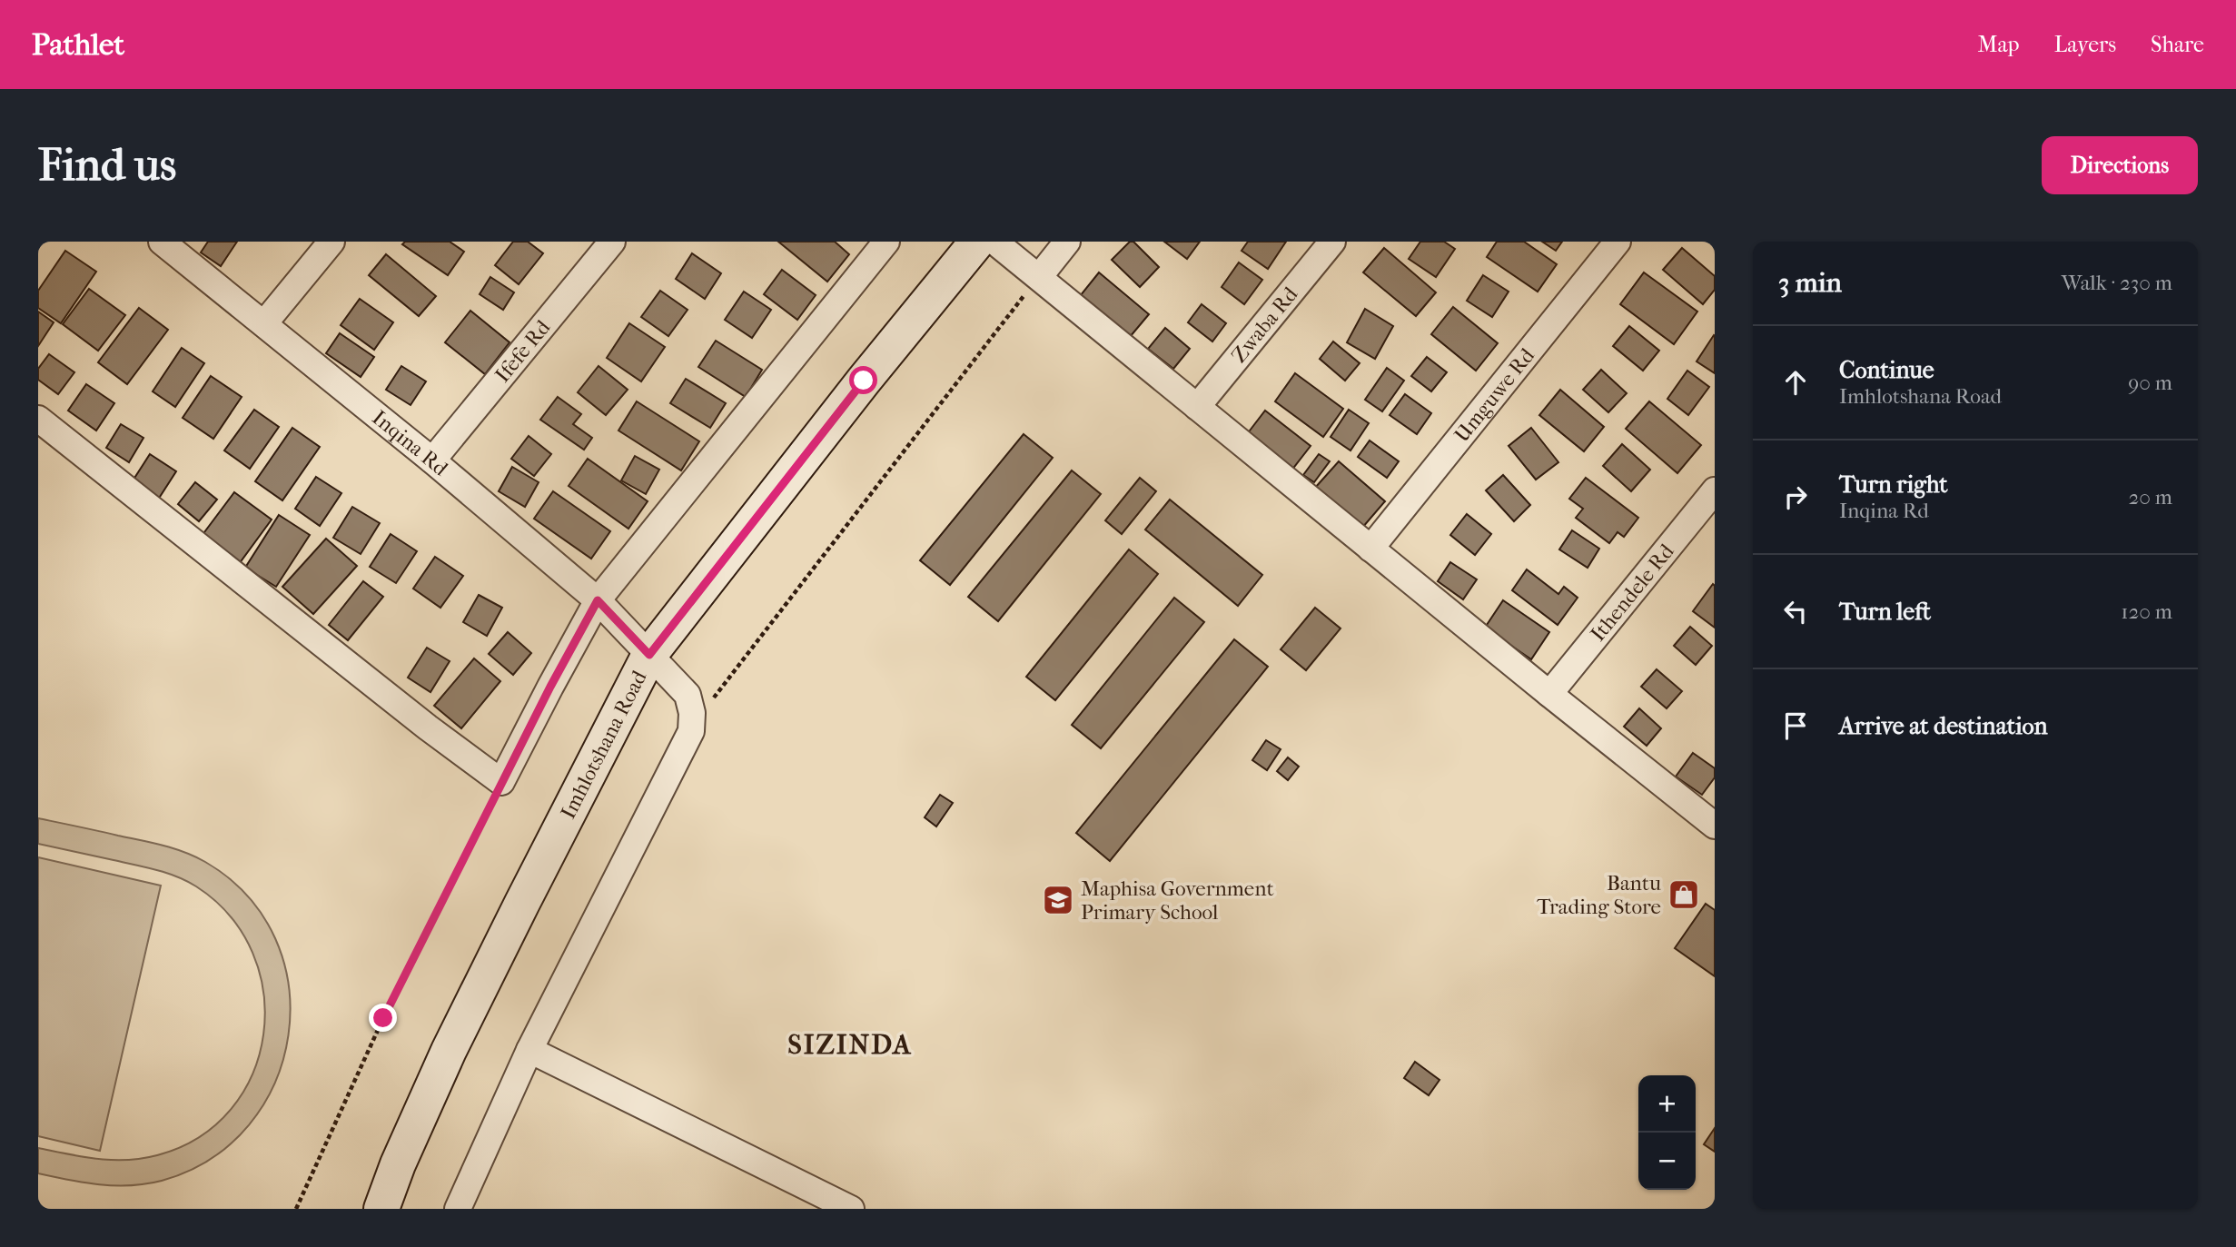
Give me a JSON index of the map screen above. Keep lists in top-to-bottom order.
{
  "streets": {
    "street": [
      "Zwaba Rd",
      "Ifefe Rd",
      "Umguwe Rd",
      "Inqina Rd",
      "Ithendele Rd",
      "Imhlotshana Road"
    ]
  },
  "crossings": [
    ["Ifefe Rd", "Inqina Rd"],
    ["Inqina Rd", "Imhlotshana Road"]
  ],
  "districts": ["SIZINDA"],
  "places": {
    "shop": ["Bantu Trading Store"],
    "school or university": ["Maphisa Government Primary School"]
  },
  "page": {
    "header": "Pathlet",
    "nav": ["Map", "Layers", "Share"],
    "buttons": "Directions",
    "title": "Find us",
    "heading": ["3 min", "Walk · 230 m"],
    "list": [
      ["Continue", "Imhlotshana Road", "90 m"],
      ["Turn right", "Inqina Rd", "20 m"],
      ["Turn left", "120 m"],
      "Arrive at destination"
    ],
    "map_buttons": ["+", "−"]
  }
}
